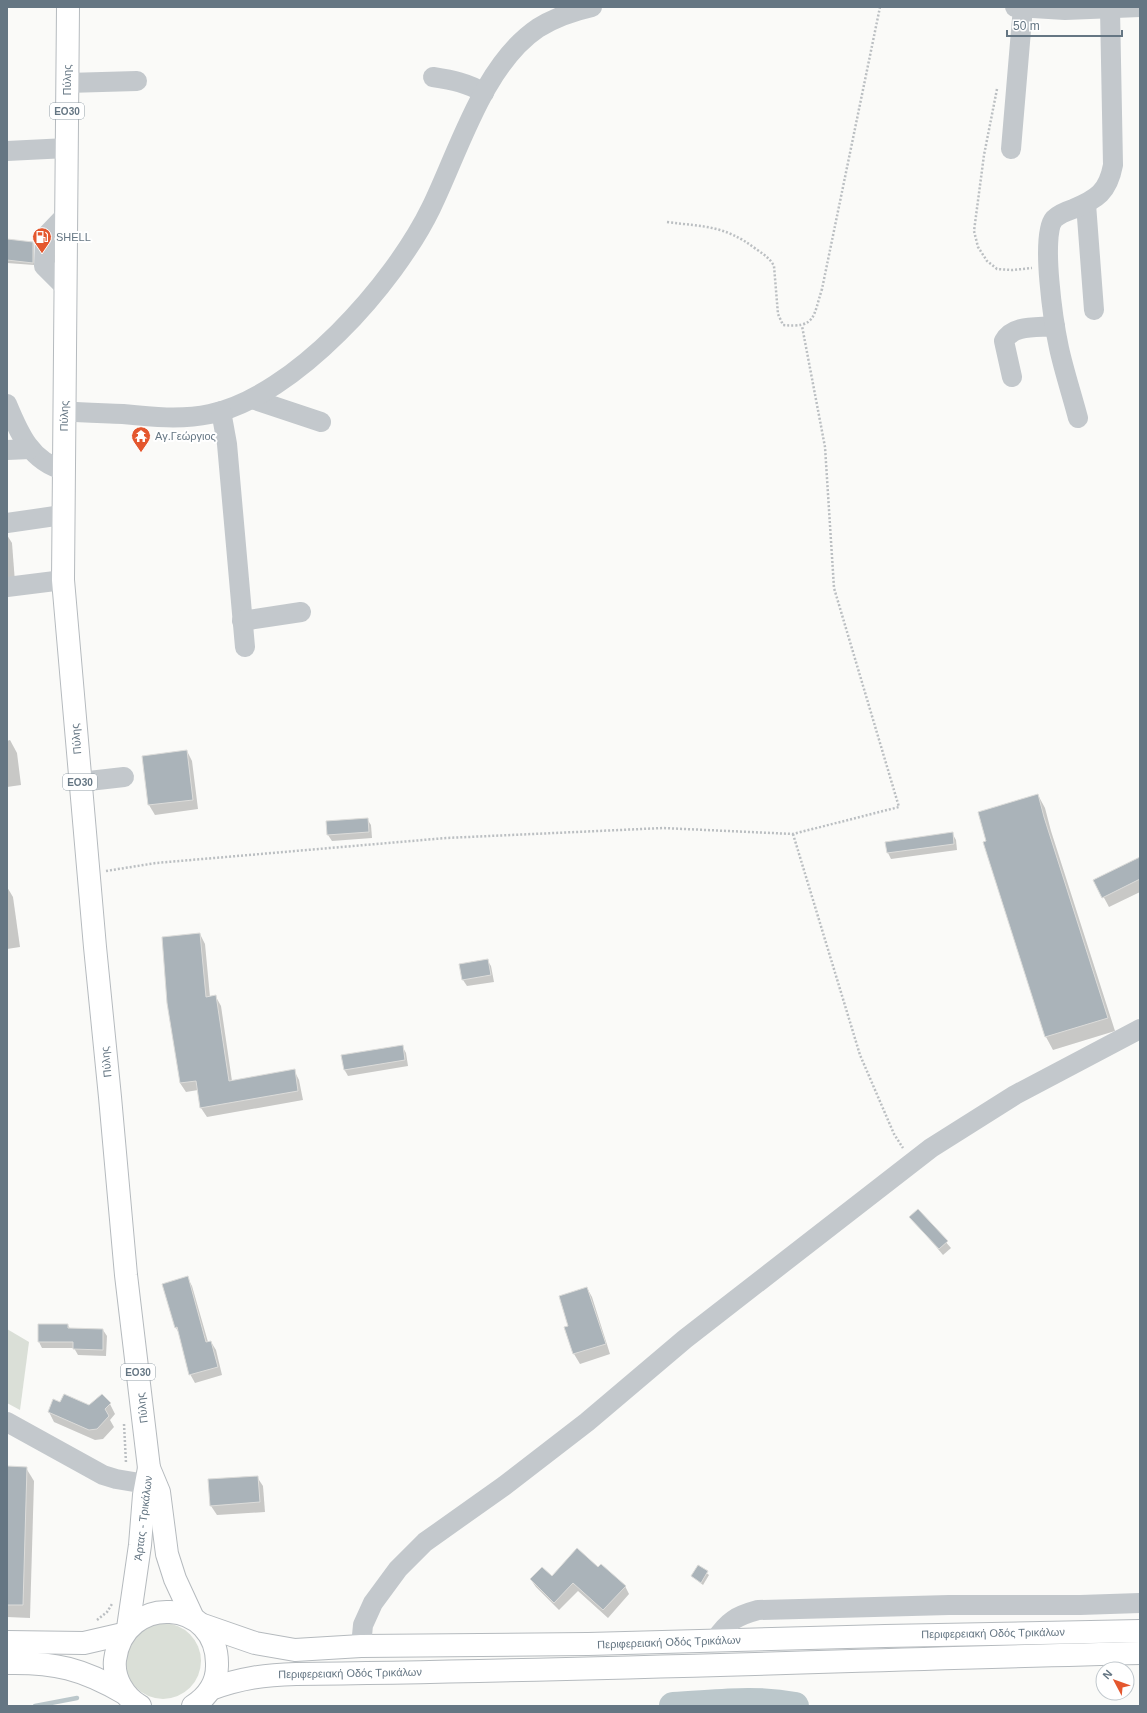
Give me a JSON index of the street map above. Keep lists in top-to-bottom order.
{
  "streets": {
    "main road": [
      "Πύλης",
      "ΕΟ30",
      "Άρτας - Τρικάλων",
      "Περιφερειακή Οδός Τρικάλων"
    ]
  },
  "crossings": [
    ["Πύλης", "Άρτας - Τρικάλων"],
    ["ΕΟ30", "Άρτας - Τρικάλων"],
    ["ΕΟ30", "Περιφερειακή Οδός Τρικάλων"],
    ["Άρτας - Τρικάλων", "Περιφερειακή Οδός Τρικάλων"]
  ],
  "places": {
    "fuel station": ["SHELL"],
    "temple": ["Αγ.Γεώργιος"]
  },
  "scale_bar": "50 m",
  "north": "top left"
}
